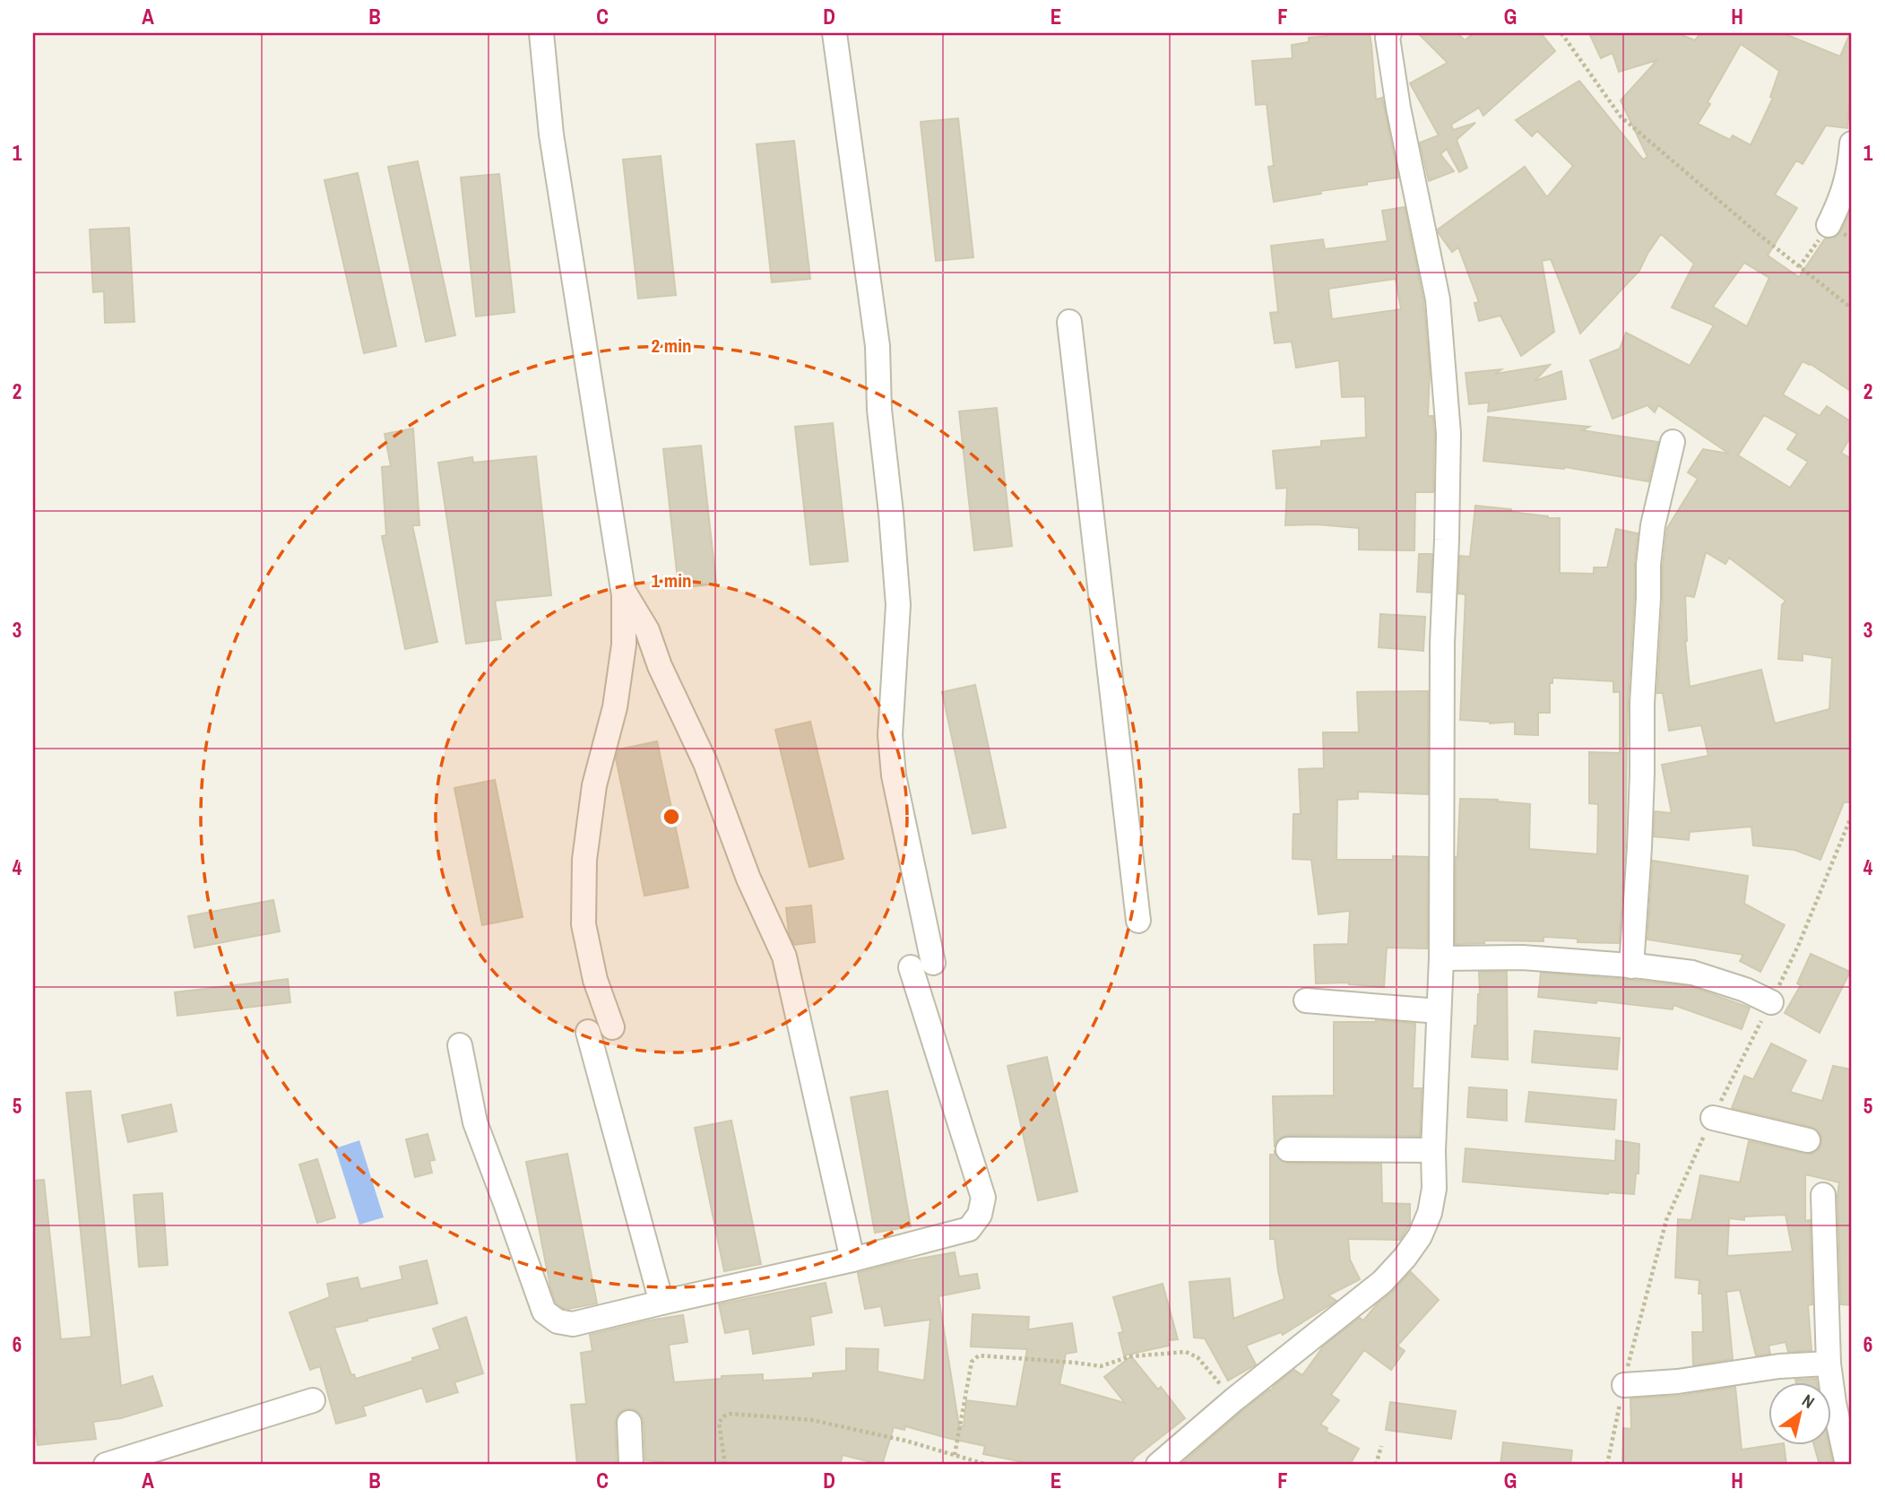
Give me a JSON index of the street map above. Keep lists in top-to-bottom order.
{
  "north": "top right",
  "grid": {
    "columns": [
      "A",
      "B",
      "C",
      "D",
      "E",
      "F",
      "G",
      "H"
    ],
    "rows": [
      "1",
      "2",
      "3",
      "4",
      "5",
      "6"
    ]
  },
  "rings": ["2 min", "1 min"]
}
